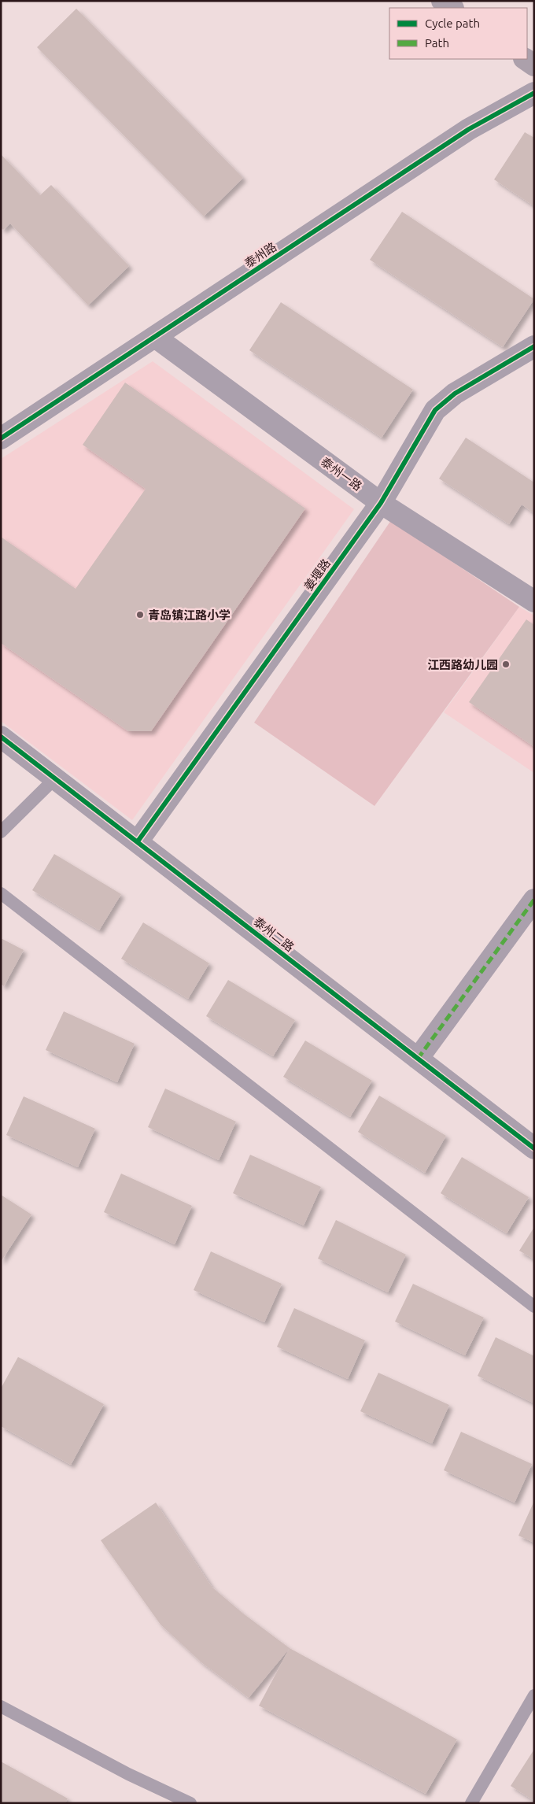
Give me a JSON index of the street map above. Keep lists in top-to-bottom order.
{
  "streets": {
    "street": [
      "泰州路",
      "泰州一路",
      "姜堰路",
      "泰州二路"
    ]
  },
  "crossings": [
    ["泰州路", "泰州一路"],
    ["泰州一路", "姜堰路"],
    ["姜堰路", "泰州二路"]
  ],
  "places": ["青岛镇江路小学", "江西路幼儿园"],
  "legend": ["Cycle path", "Path"]
}
